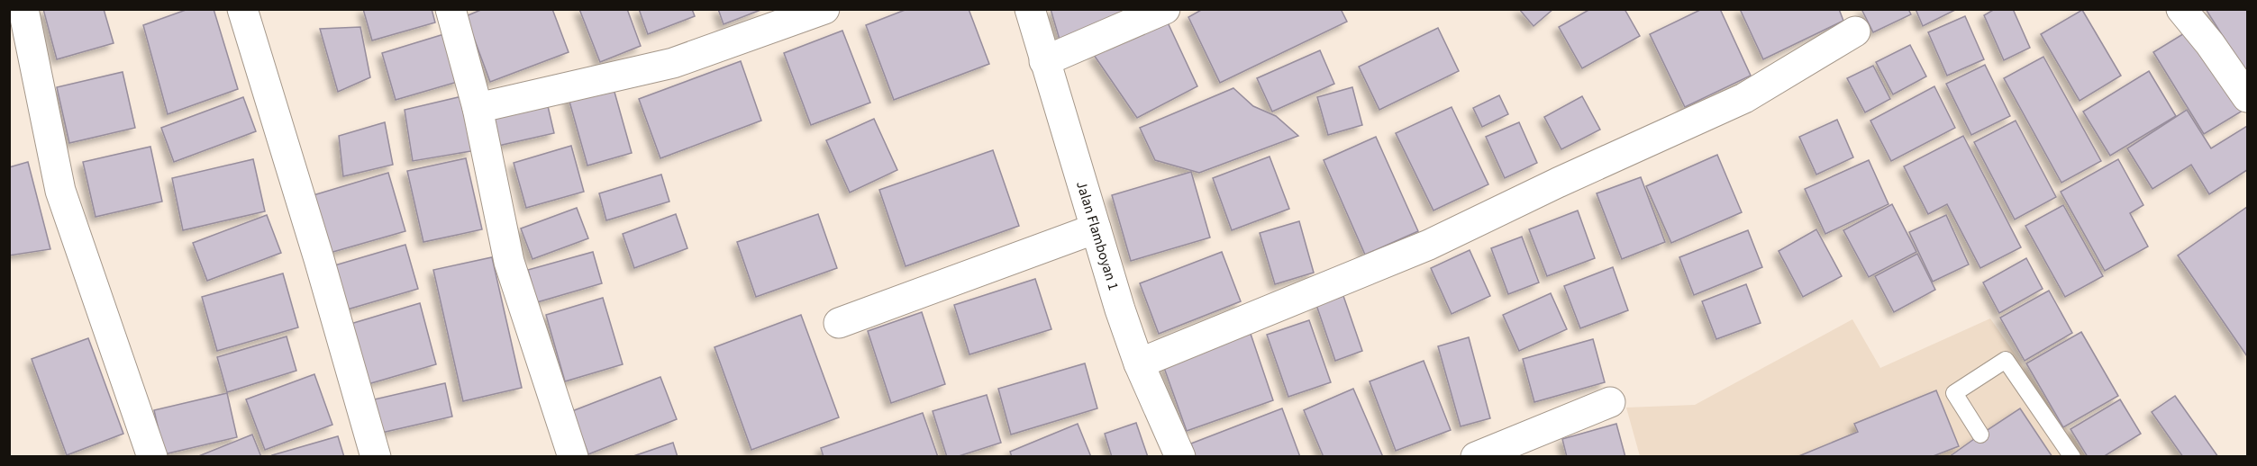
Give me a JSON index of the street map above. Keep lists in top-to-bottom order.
{
  "streets": {
    "street": ["Jalan Flamboyan 1"]
  }
}
